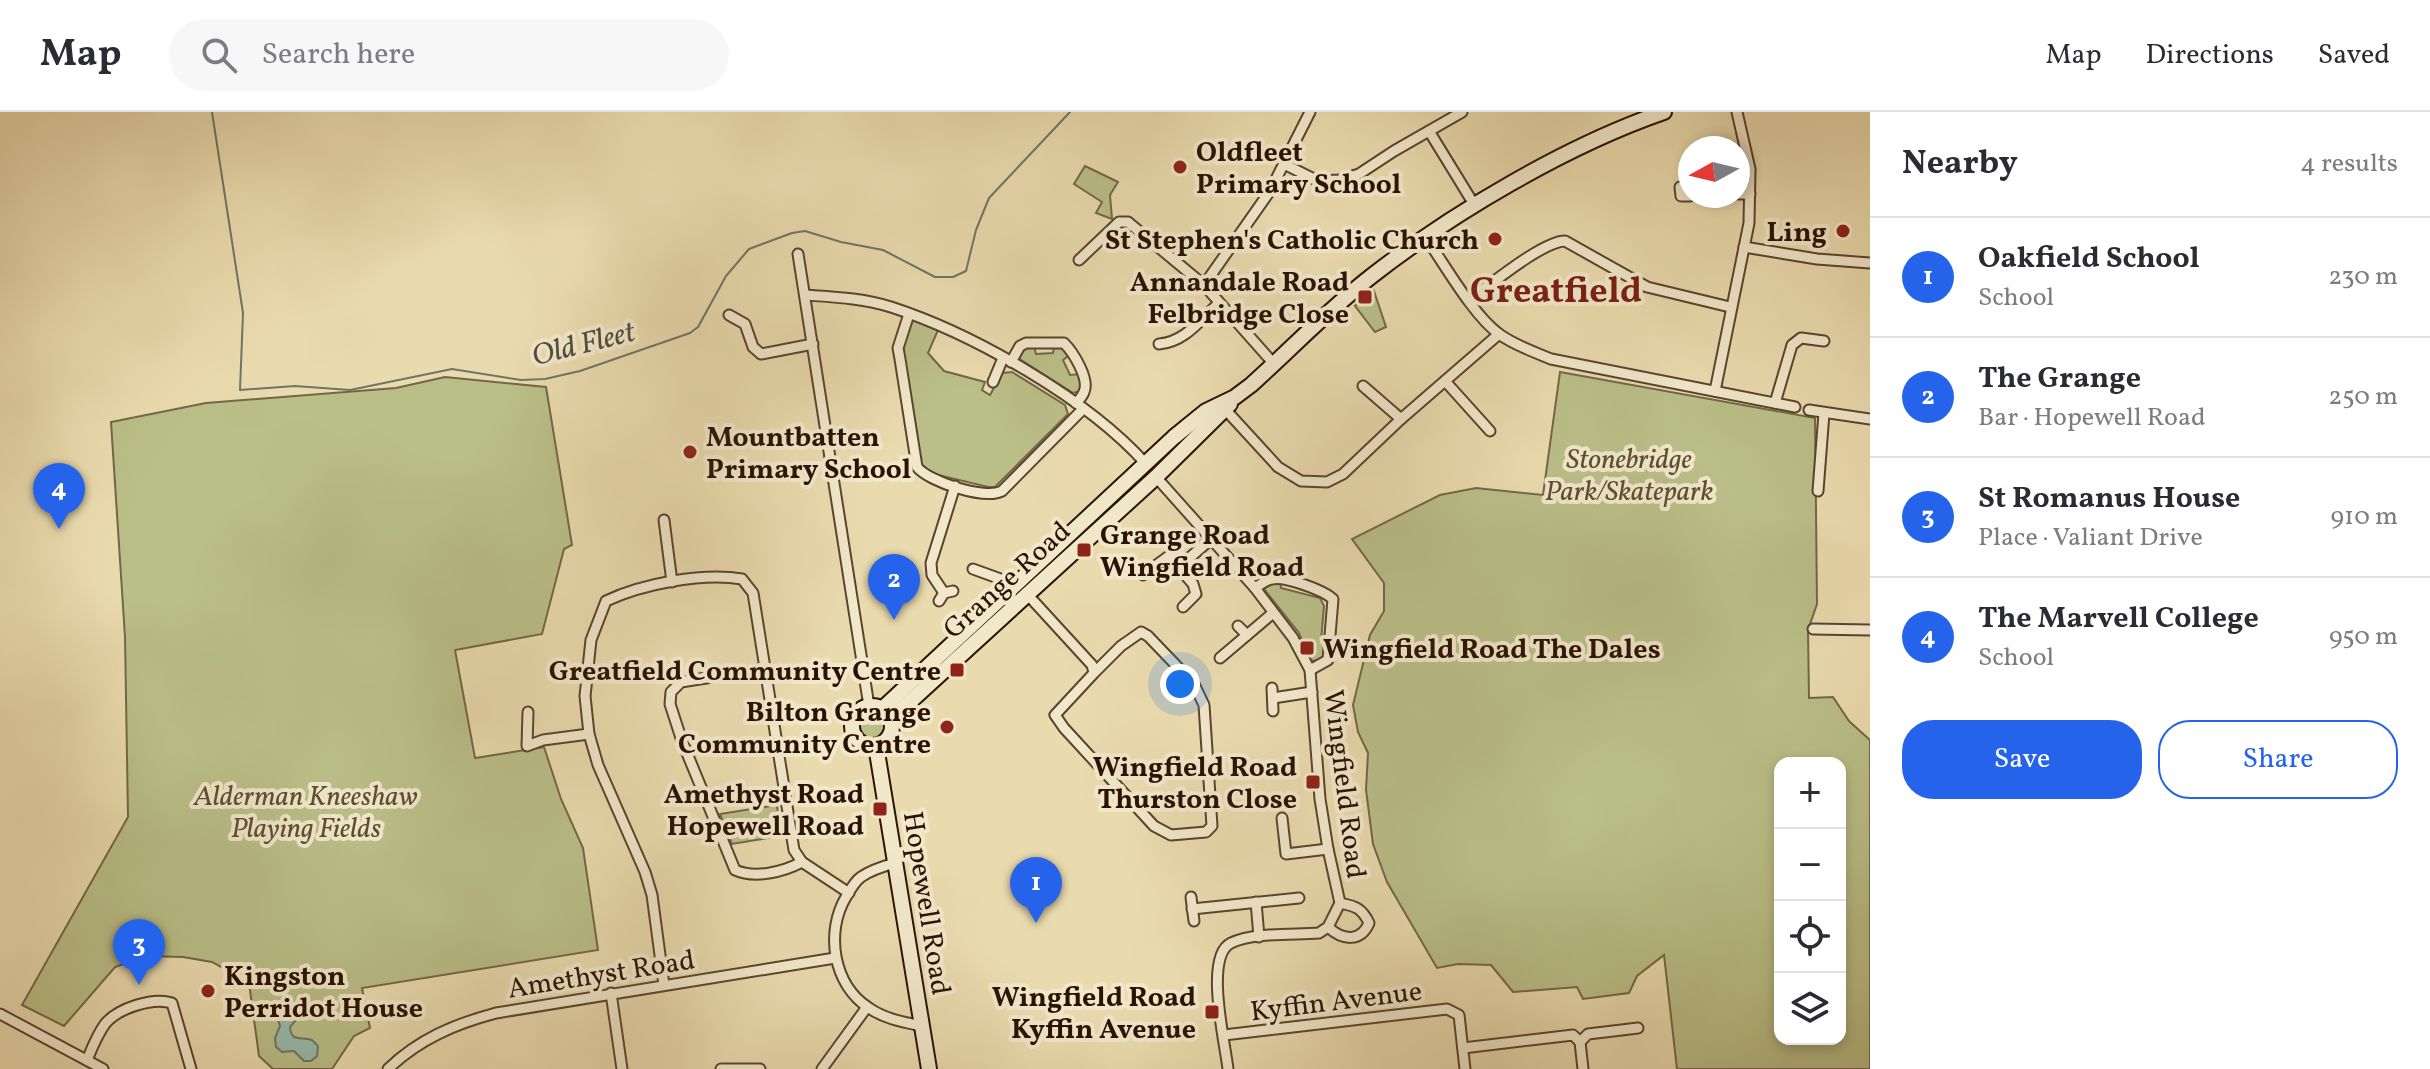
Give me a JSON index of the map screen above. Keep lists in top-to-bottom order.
{
  "streets": {
    "street": [
      "Grange Road",
      "Wingfield Road",
      "Hopewell Road",
      "Amethyst Road",
      "Kyffin Avenue"
    ]
  },
  "crossings": [
    ["Grange Road", "Wingfield Road"],
    ["Grange Road", "Hopewell Road"],
    ["Wingfield Road", "Kyffin Avenue"]
  ],
  "districts": ["Greatfield"],
  "water": ["Old Fleet"],
  "parks": ["Stonebridge Park/Skatepark", "Alderman Kneeshaw Playing Fields"],
  "places": {
    "other": [
      "Oldfleet Primary School",
      "Ling",
      "St Stephen's Catholic Church",
      "Mountbatten Primary School",
      "Bilton Grange Community Centre",
      "Kingston Perridot House"
    ],
    "transit": [
      "Annandale Road Felbridge Close",
      "Grange Road Wingfield Road",
      "Wingfield Road The Dales",
      "Greatfield Community Centre",
      "Wingfield Road Thurston Close",
      "Amethyst Road Hopewell Road",
      "Wingfield Road Kyffin Avenue"
    ]
  },
  "north": "left",
  "page": {
    "header": "Map",
    "search": "Search here",
    "nav": ["Map", "Directions", "Saved"],
    "heading": ["Nearby", "4 results"],
    "list": [
      {
        "mark": "1",
        "name": "Oakfield School",
        "note": "School",
        "value": "230 m"
      },
      {
        "mark": "2",
        "name": "The Grange",
        "note": "Bar · Hopewell Road",
        "value": "250 m"
      },
      {
        "mark": "3",
        "name": "St Romanus House",
        "note": "Place · Valiant Drive",
        "value": "910 m"
      },
      {
        "mark": "4",
        "name": "The Marvell College",
        "note": "School",
        "value": "950 m"
      }
    ],
    "pins": [
      "4",
      "2",
      "1",
      "3"
    ],
    "buttons": ["Save", "Share"],
    "map_buttons": ["+", "−"]
  }
}
